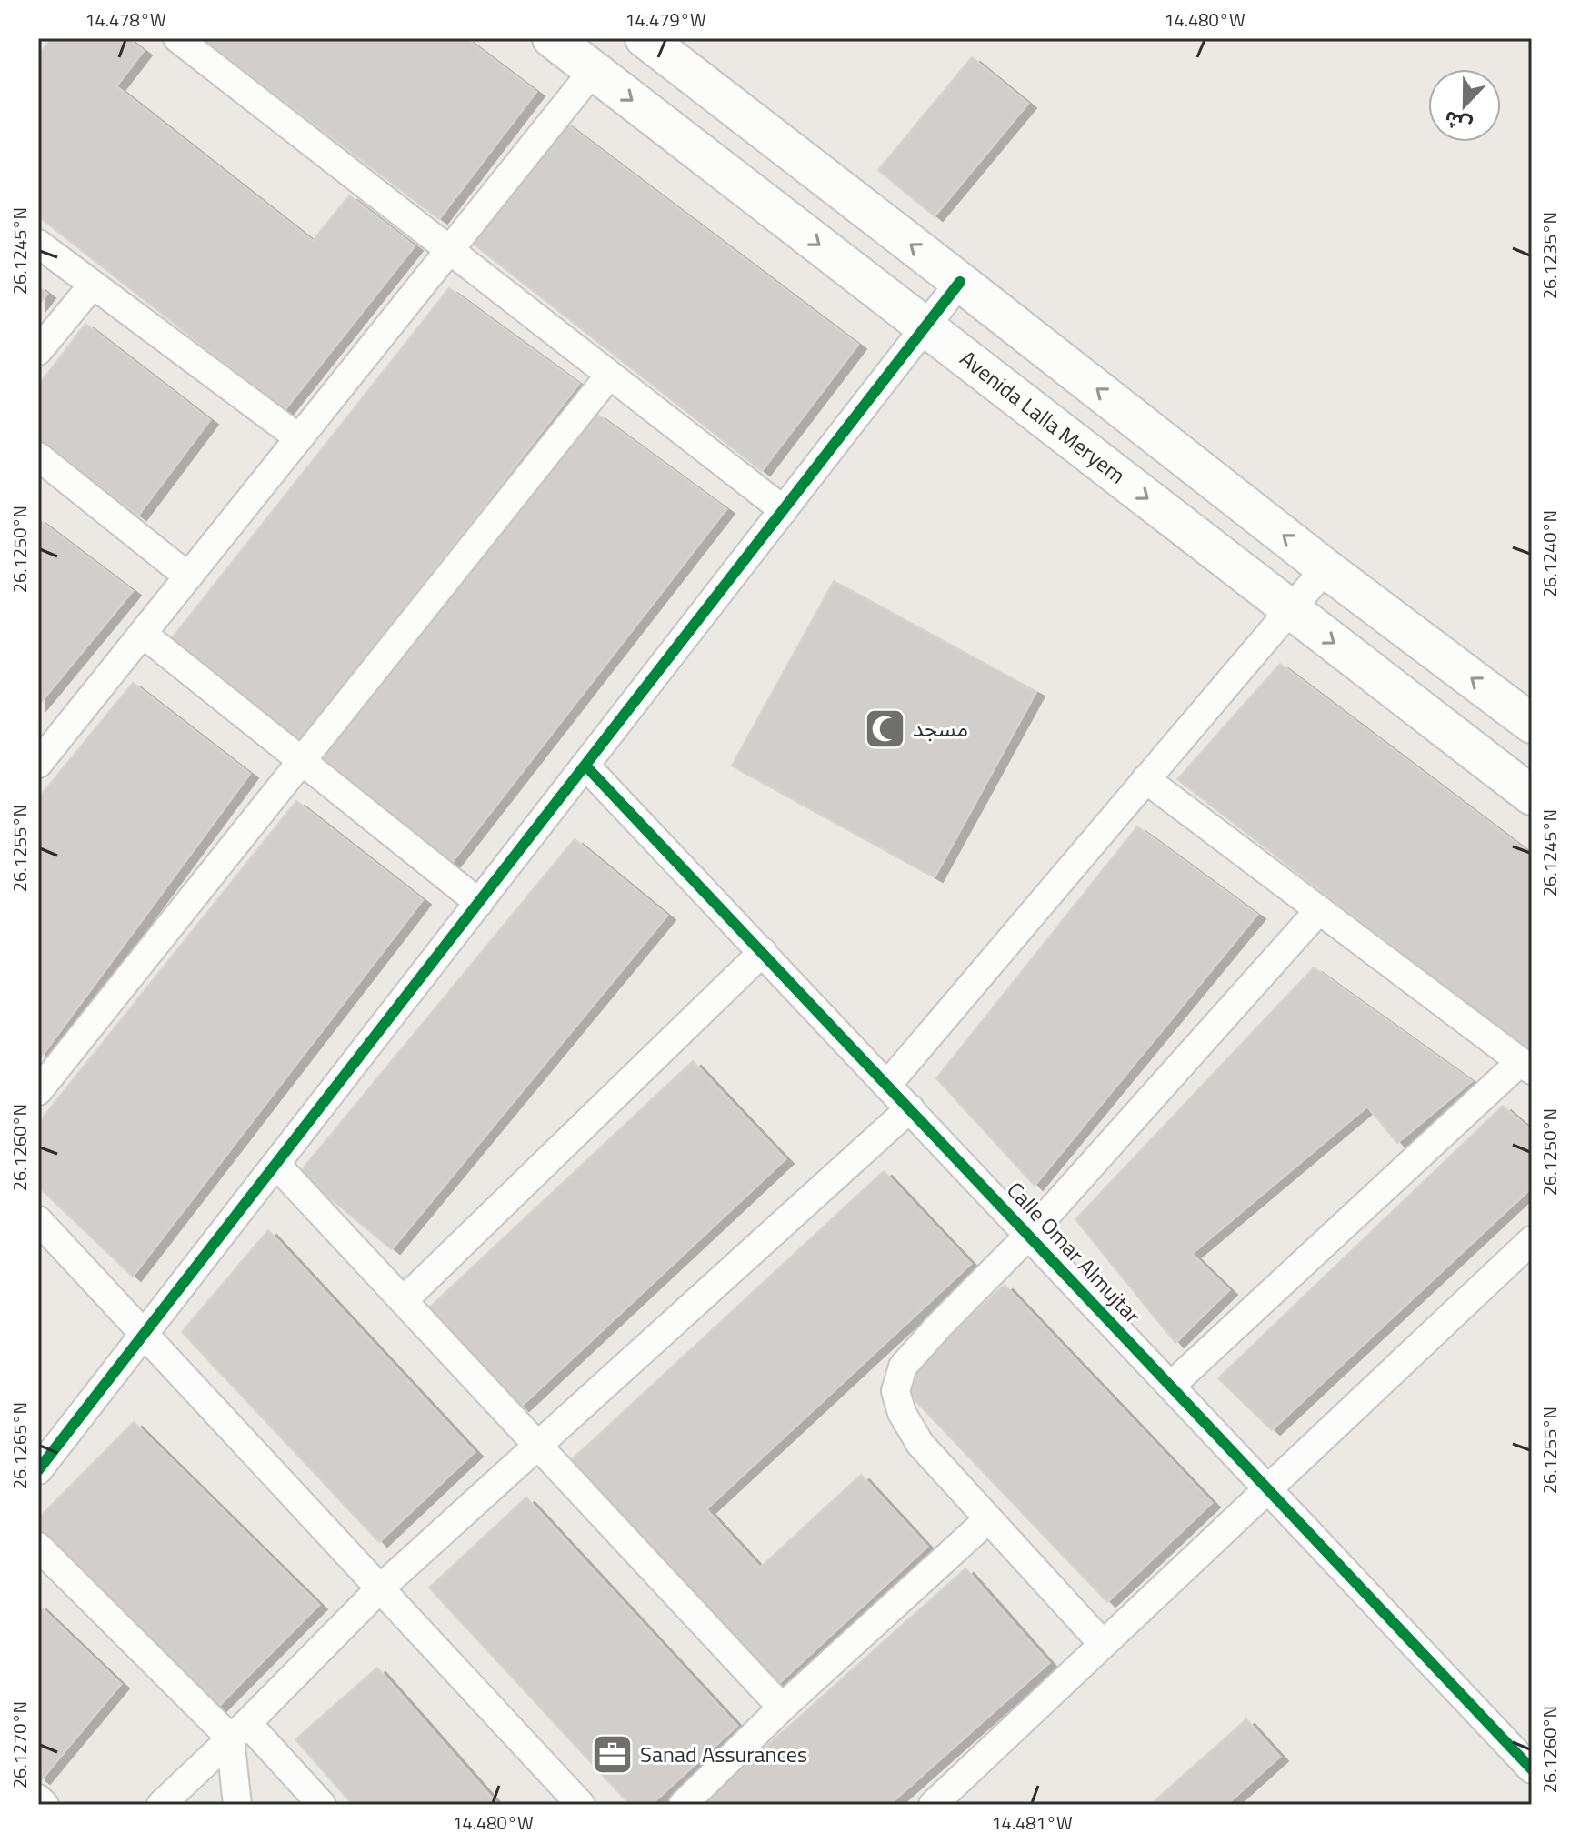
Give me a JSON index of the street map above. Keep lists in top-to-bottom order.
{
  "streets": {
    "street": ["Avenida Lalla Meryem", "Calle Omar Almujtar"]
  },
  "places": {
    "mosque": ["مسجد"],
    "office": ["Sanad Assurances"]
  },
  "north": "bottom",
  "coordinates": [
    "14.478°W",
    "14.479°W",
    "14.480°W",
    "26.1245°N",
    "26.1235°N",
    "26.1250°N",
    "26.1240°N",
    "26.1255°N",
    "26.1260°N",
    "26.1265°N",
    "26.1270°N",
    "14.481°W"
  ]
}
